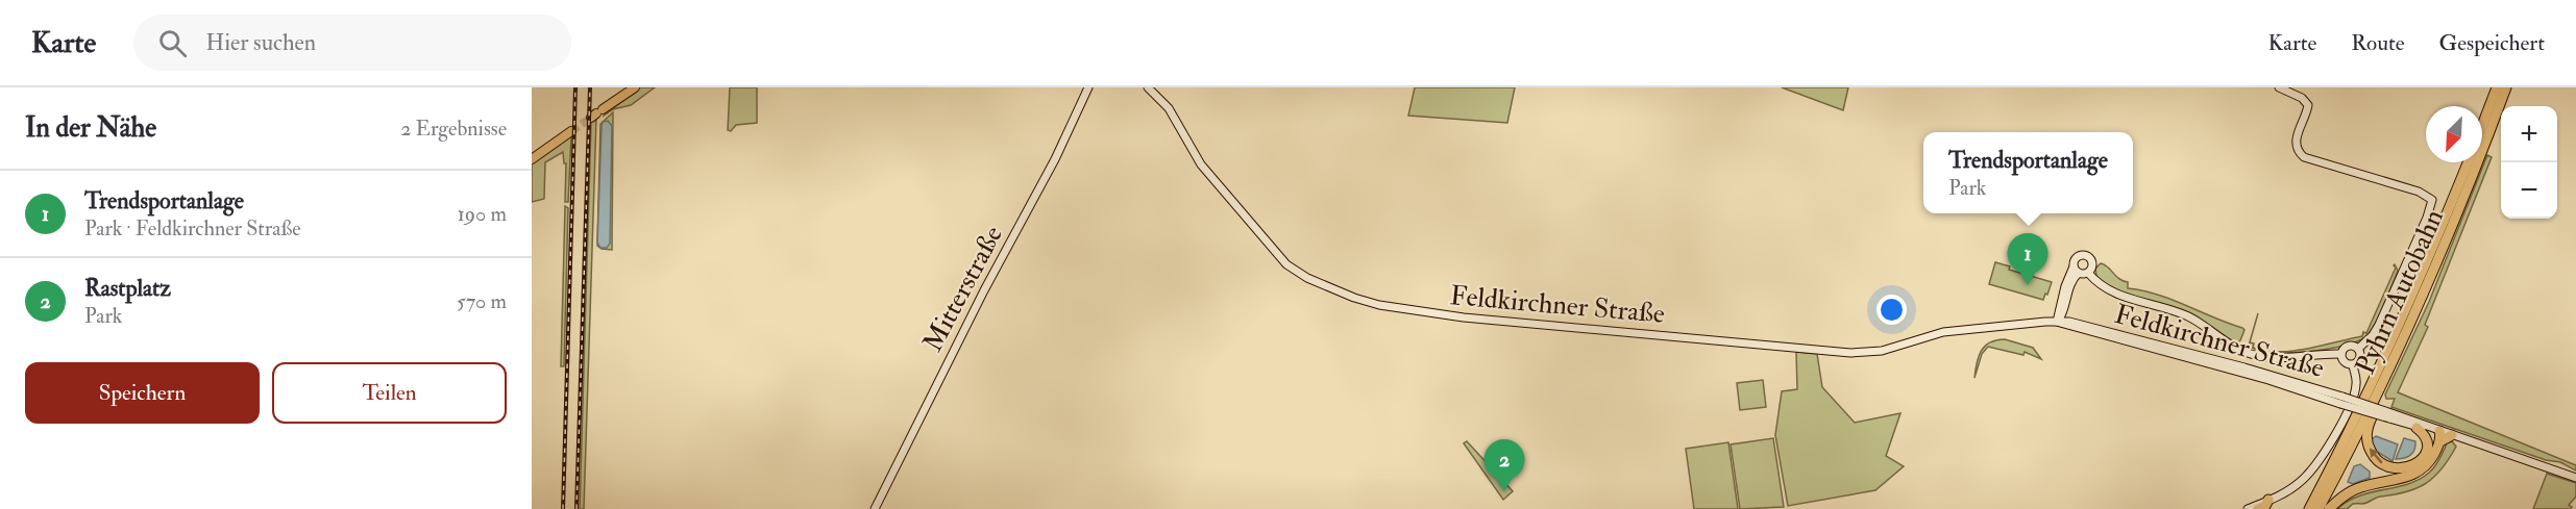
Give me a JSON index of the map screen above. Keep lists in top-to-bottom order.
{
  "streets": {
    "highway": ["Pyhrn Autobahn"],
    "main road": ["Mitterstraße", "Feldkirchner Straße"]
  },
  "north": "bottom left",
  "page": {
    "header": "Karte",
    "search": "Hier suchen",
    "nav": ["Karte", "Route", "Gespeichert"],
    "heading": ["In der Nähe", "2 Ergebnisse"],
    "map_buttons": ["+", "−"],
    "popup": ["Trendsportanlage", "Park"],
    "list": [
      {
        "mark": "1",
        "name": "Trendsportanlage",
        "note": "Park · Feldkirchner Straße",
        "value": "190 m"
      },
      {
        "mark": "2",
        "name": "Rastplatz",
        "note": "Park",
        "value": "570 m"
      }
    ],
    "pins": ["1", "2"],
    "buttons": ["Speichern", "Teilen"]
  }
}
